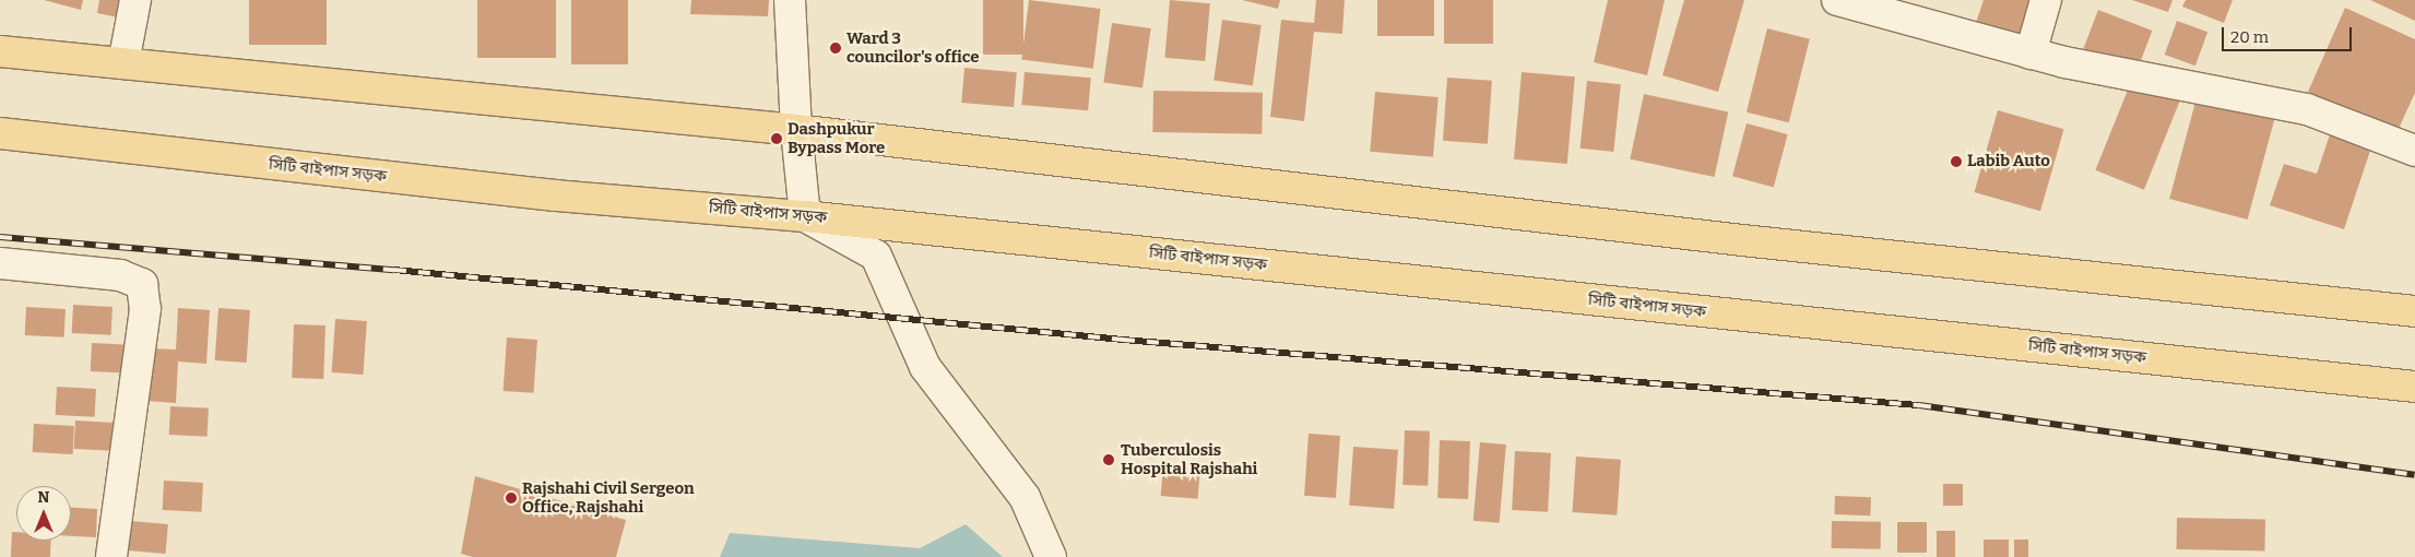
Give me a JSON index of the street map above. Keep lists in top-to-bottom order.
{
  "streets": {
    "main road": ["সিটি বাইপাস সড়ক"]
  },
  "places": [
    "Ward 3 councilor's office",
    "Dashpukur Bypass More",
    "Labib Auto",
    "Tuberculosis Hospital Rajshahi",
    "Rajshahi Civil Sergeon Office, Rajshahi"
  ],
  "scale_bar": "20 m",
  "north": "top"
}
